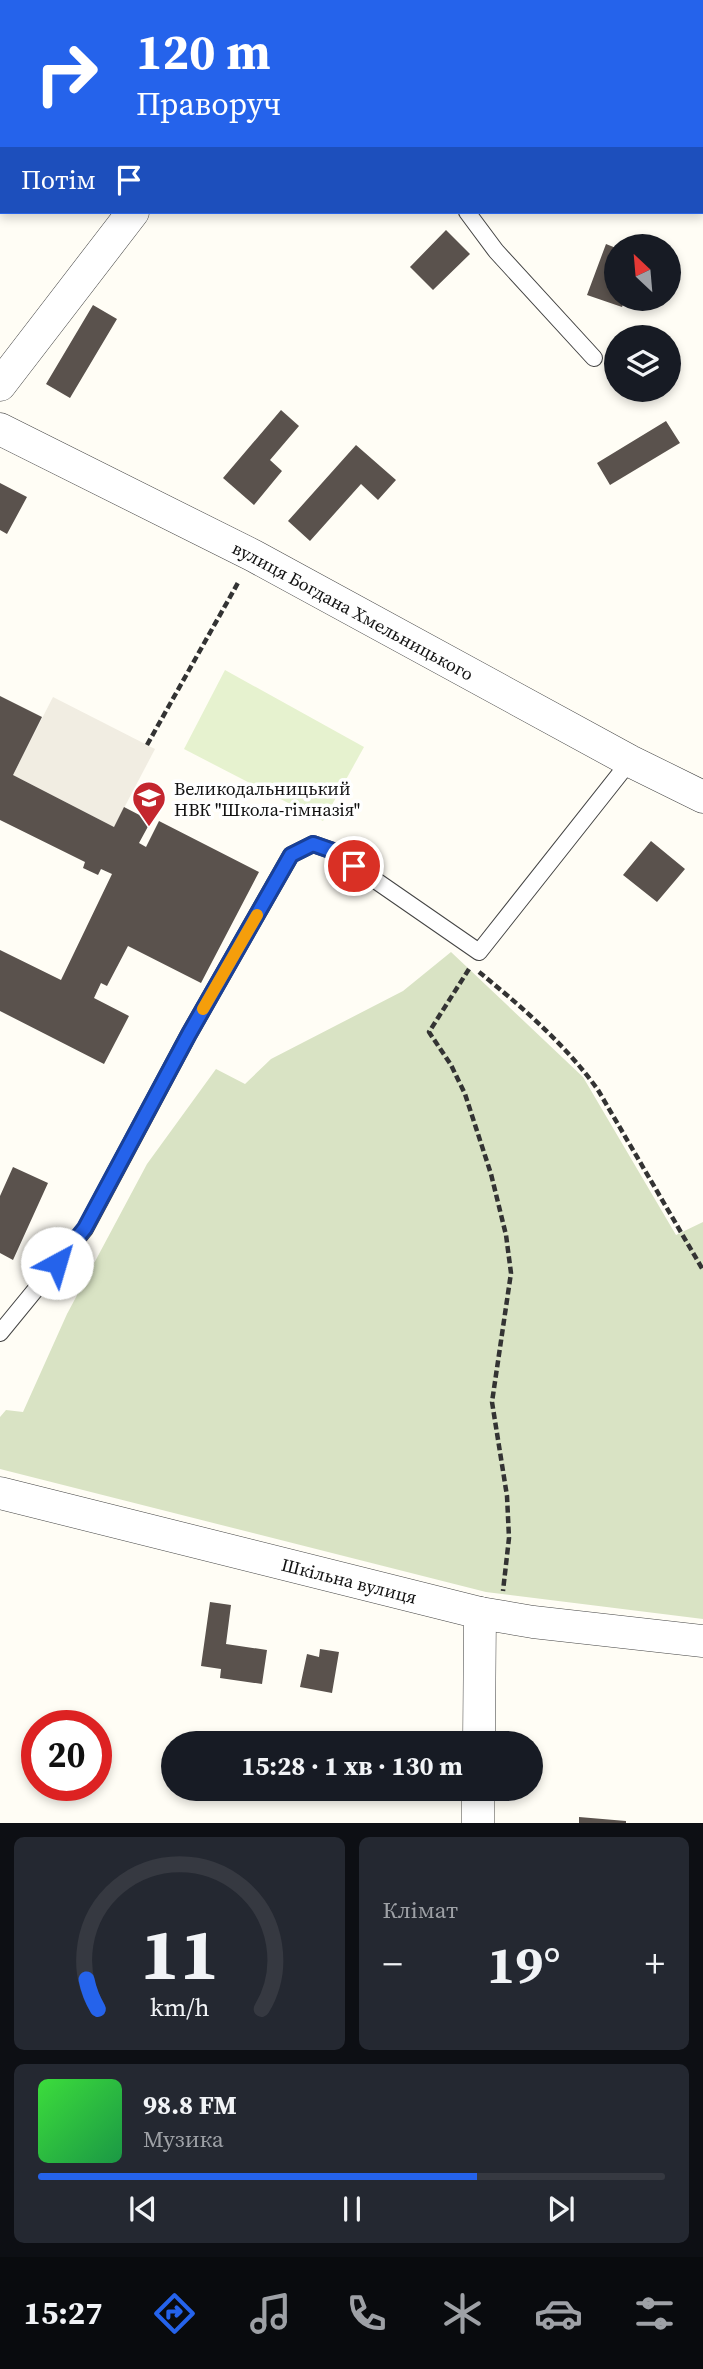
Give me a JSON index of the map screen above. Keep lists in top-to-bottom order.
{
  "streets": {
    "street": ["вулиця Богдана Хмельницького", "Шкільна вулиця"]
  },
  "places": {
    "school or university": ["Великодальницький НВК \"Школа-гімназія\""]
  },
  "north": "top left",
  "page": {
    "turn": ["120 m", "Праворуч"],
    "then": "Потім",
    "limit": "20",
    "trip": "15:28 · 1 хв · 130 m",
    "tile": "Клімат",
    "heat": ["−", "19°", "+"],
    "song": ["98.8 FM", "Музика"],
    "tabs": "15:27",
    "gauge": ["11", "km/h"]
  }
}
